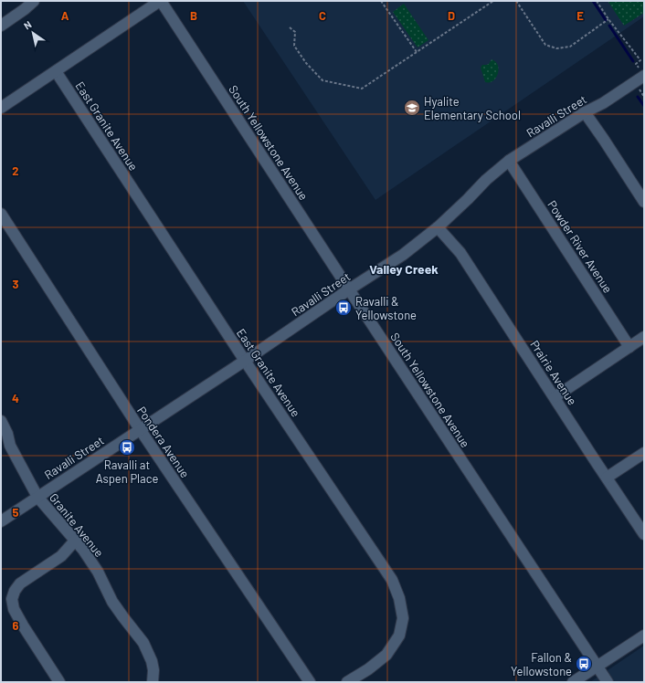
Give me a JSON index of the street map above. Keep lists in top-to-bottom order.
{
  "streets": {
    "street": [
      "Ravalli Street",
      "East Granite Avenue",
      "South Yellowstone Avenue",
      "Powder River Avenue",
      "Prairie Avenue",
      "Pondera Avenue",
      "Granite Avenue"
    ]
  },
  "crossings": [
    ["Ravalli Street", "East Granite Avenue"],
    ["Ravalli Street", "South Yellowstone Avenue"],
    ["Ravalli Street", "Powder River Avenue"],
    ["Ravalli Street", "Prairie Avenue"],
    ["Ravalli Street", "Pondera Avenue"],
    ["Ravalli Street", "Granite Avenue"]
  ],
  "districts": ["Valley Creek"],
  "places": {
    "school or university": ["Hyalite Elementary School"],
    "bus stop": ["Ravalli & Yellowstone", "Ravalli at Aspen Place", "Fallon & Yellowstone"]
  },
  "north": "top left",
  "grid": {
    "columns": [
      "A",
      "B",
      "C",
      "D",
      "E"
    ],
    "rows": [
      "2",
      "3",
      "4",
      "5",
      "6"
    ]
  }
}
